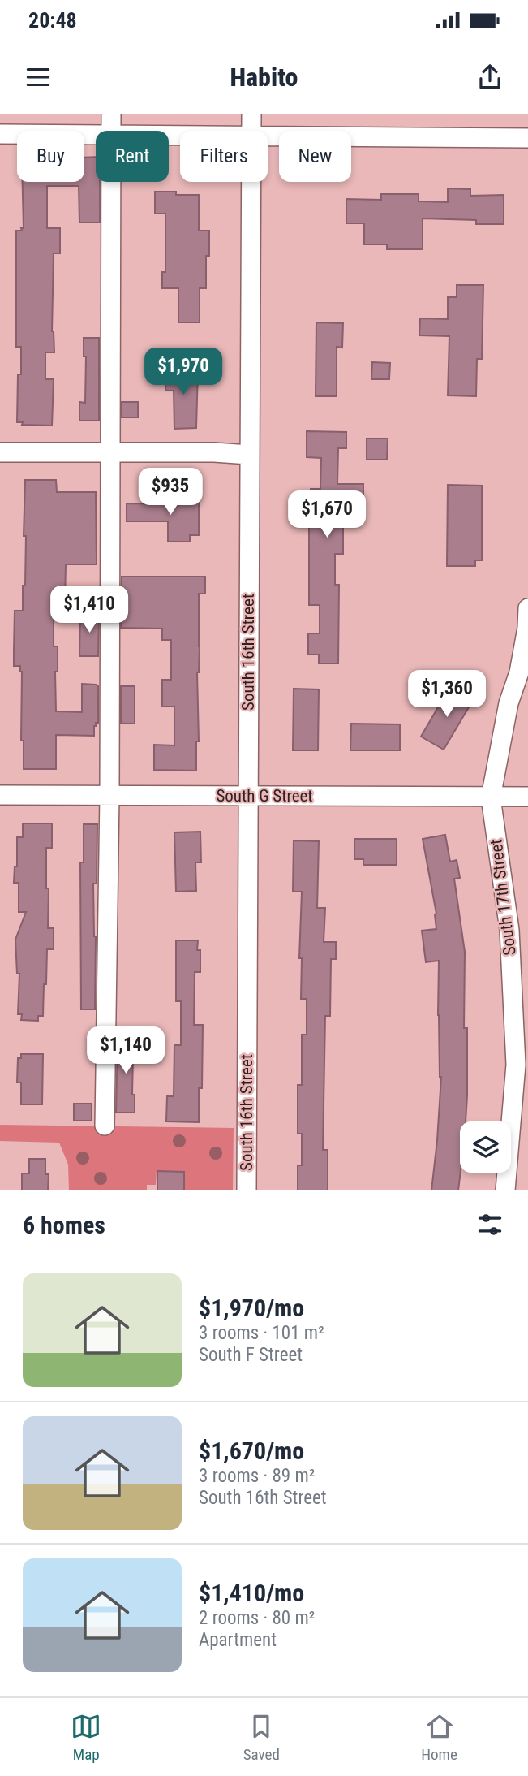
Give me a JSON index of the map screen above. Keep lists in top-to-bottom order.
{
  "streets": {
    "street": ["South 16th Street", "South G Street", "South 17th Street"]
  },
  "crossings": [
    ["South 16th Street", "South G Street"],
    ["South G Street", "South 17th Street"]
  ],
  "page": {
    "status": "20:48",
    "header": "Habito",
    "chip": [
      "Buy",
      "Rent",
      "Filters",
      "New"
    ],
    "price": [
      "$1,970",
      "$935",
      "$1,670",
      "$1,410",
      "$1,360",
      "$1,140"
    ],
    "heading": "6 homes",
    "list": [
      {
        "name": "$1,970/mo",
        "note": "3 rooms · 101 m² · South F Street"
      },
      {
        "name": "$1,670/mo",
        "note": "3 rooms · 89 m² · South 16th Street"
      },
      {
        "name": "$1,410/mo",
        "note": "2 rooms · 80 m² · Apartment"
      }
    ],
    "tabs": ["Map", "Saved", "Home"]
  }
}
